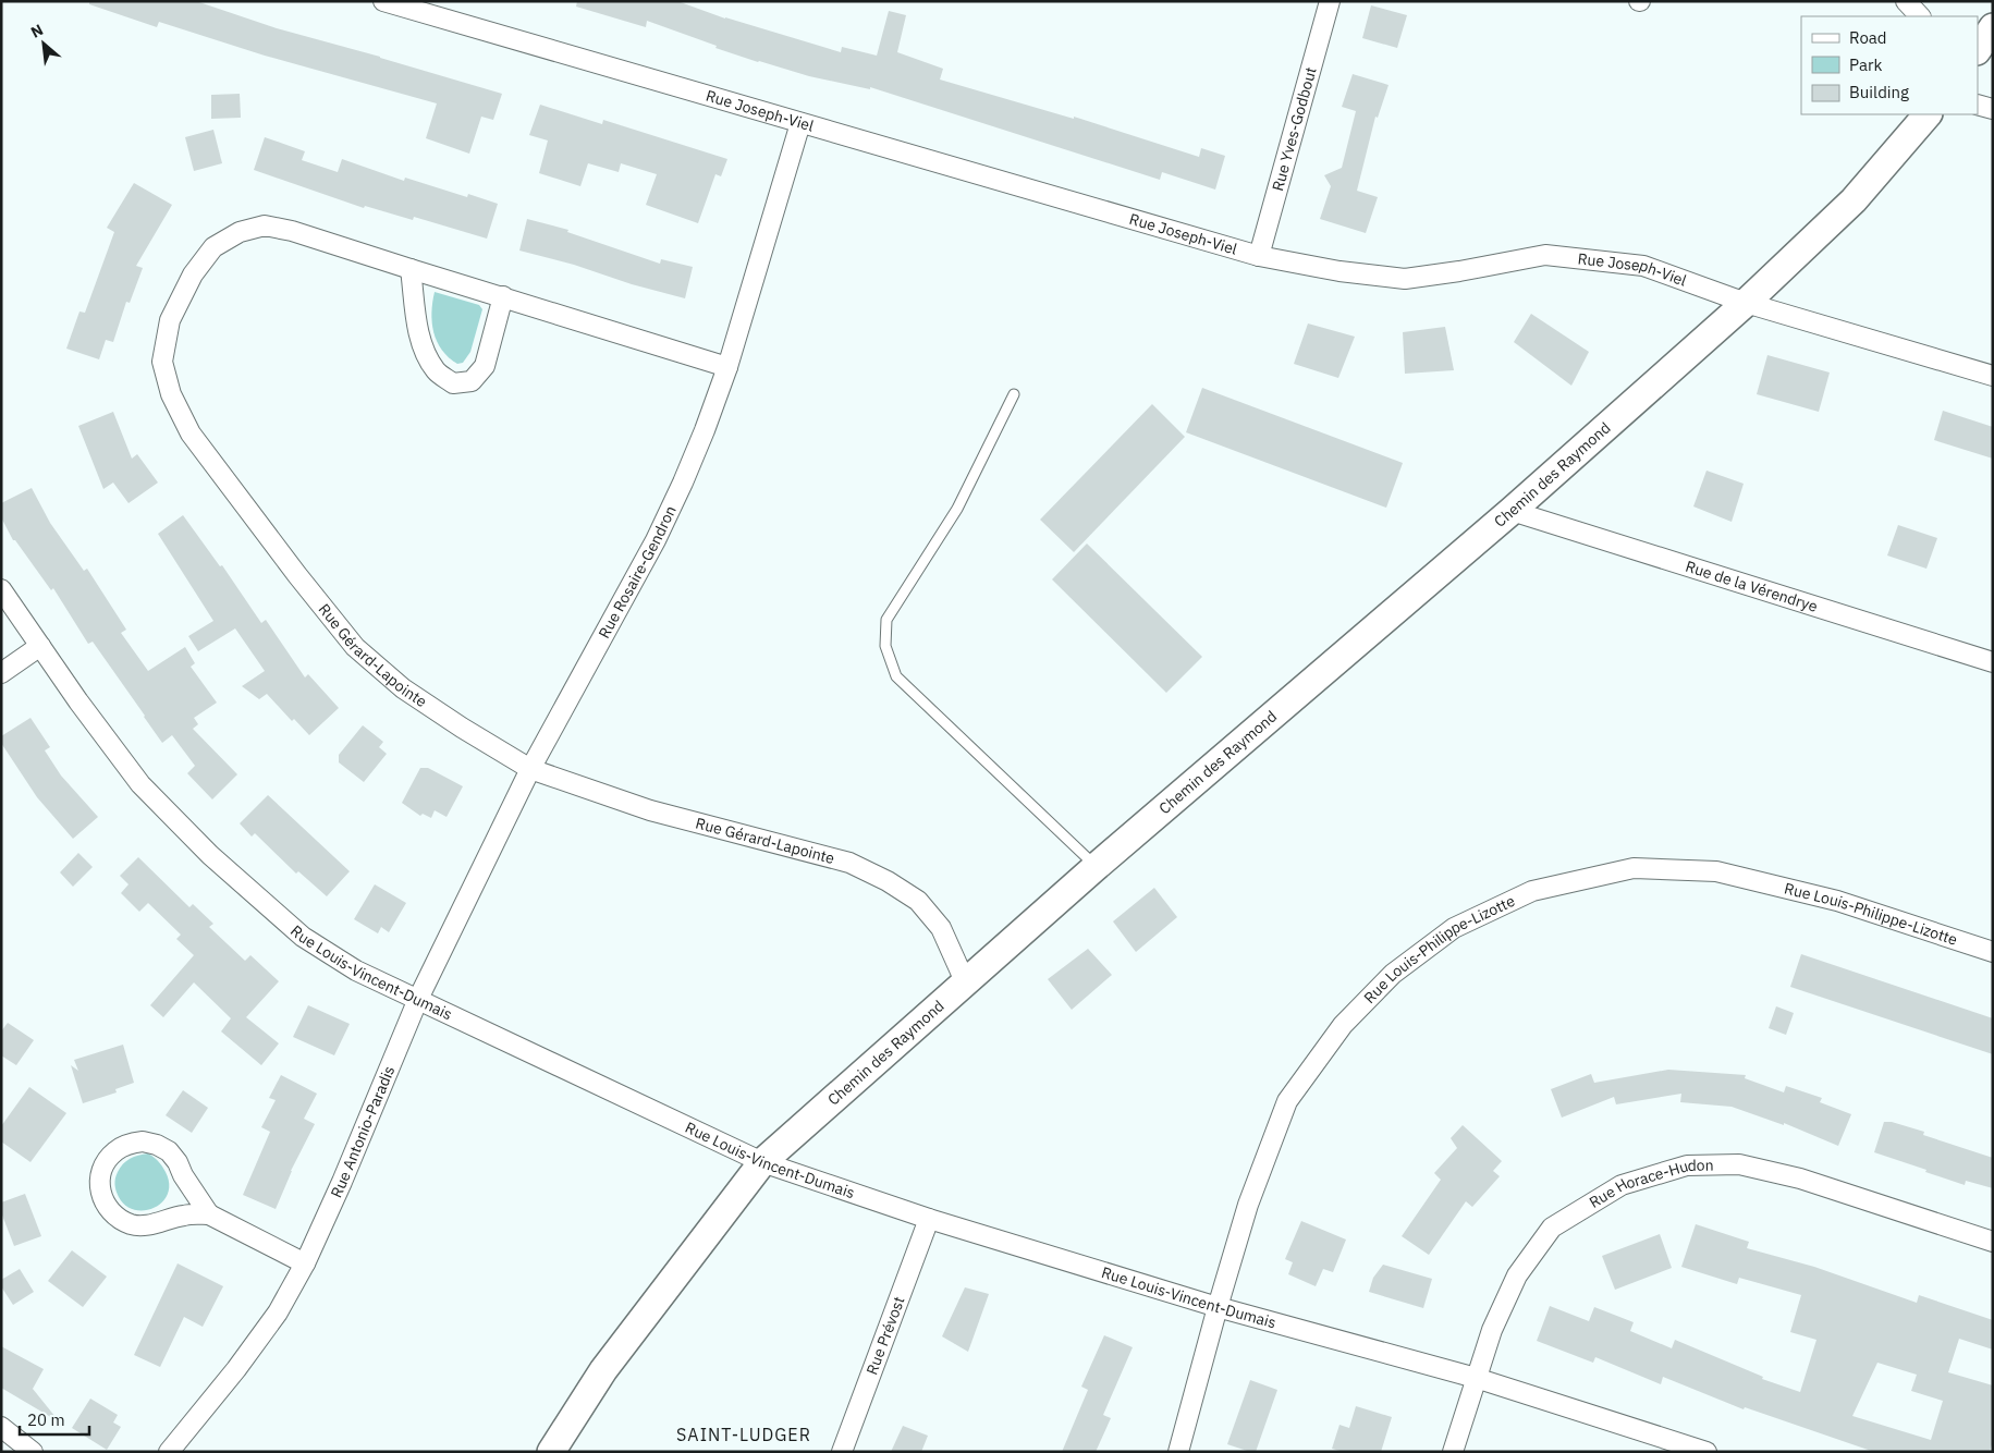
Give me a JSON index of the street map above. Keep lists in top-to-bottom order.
{
  "streets": {
    "street": [
      "Rue Joseph-Viel",
      "Rue Yves-Godbout",
      "Chemin des Raymond",
      "Rue Rosaire-Gendron",
      "Rue de la Vérendrye",
      "Rue Gérard-Lapointe",
      "Rue Louis-Philippe-Lizotte",
      "Rue Louis-Vincent-Dumais",
      "Rue Antonio-Paradis",
      "Rue Horace-Hudon",
      "Rue Prévost"
    ]
  },
  "crossings": [
    ["Rue Joseph-Viel", "Rue Yves-Godbout"],
    ["Rue Joseph-Viel", "Chemin des Raymond"],
    ["Rue Joseph-Viel", "Rue Rosaire-Gendron"],
    ["Chemin des Raymond", "Rue de la Vérendrye"],
    ["Chemin des Raymond", "Rue Gérard-Lapointe"],
    ["Chemin des Raymond", "Rue Louis-Vincent-Dumais"],
    ["Rue Rosaire-Gendron", "Rue Gérard-Lapointe"],
    ["Rue Rosaire-Gendron", "Rue Louis-Vincent-Dumais"],
    ["Rue Rosaire-Gendron", "Rue Antonio-Paradis"],
    ["Rue Louis-Philippe-Lizotte", "Rue Louis-Vincent-Dumais"],
    ["Rue Louis-Vincent-Dumais", "Rue Antonio-Paradis"],
    ["Rue Louis-Vincent-Dumais", "Rue Horace-Hudon"],
    ["Rue Louis-Vincent-Dumais", "Rue Prévost"]
  ],
  "districts": ["SAINT-LUDGER"],
  "legend": ["Road", "Park", "Building"],
  "scale_bar": "20 m",
  "north": "top left"
}
